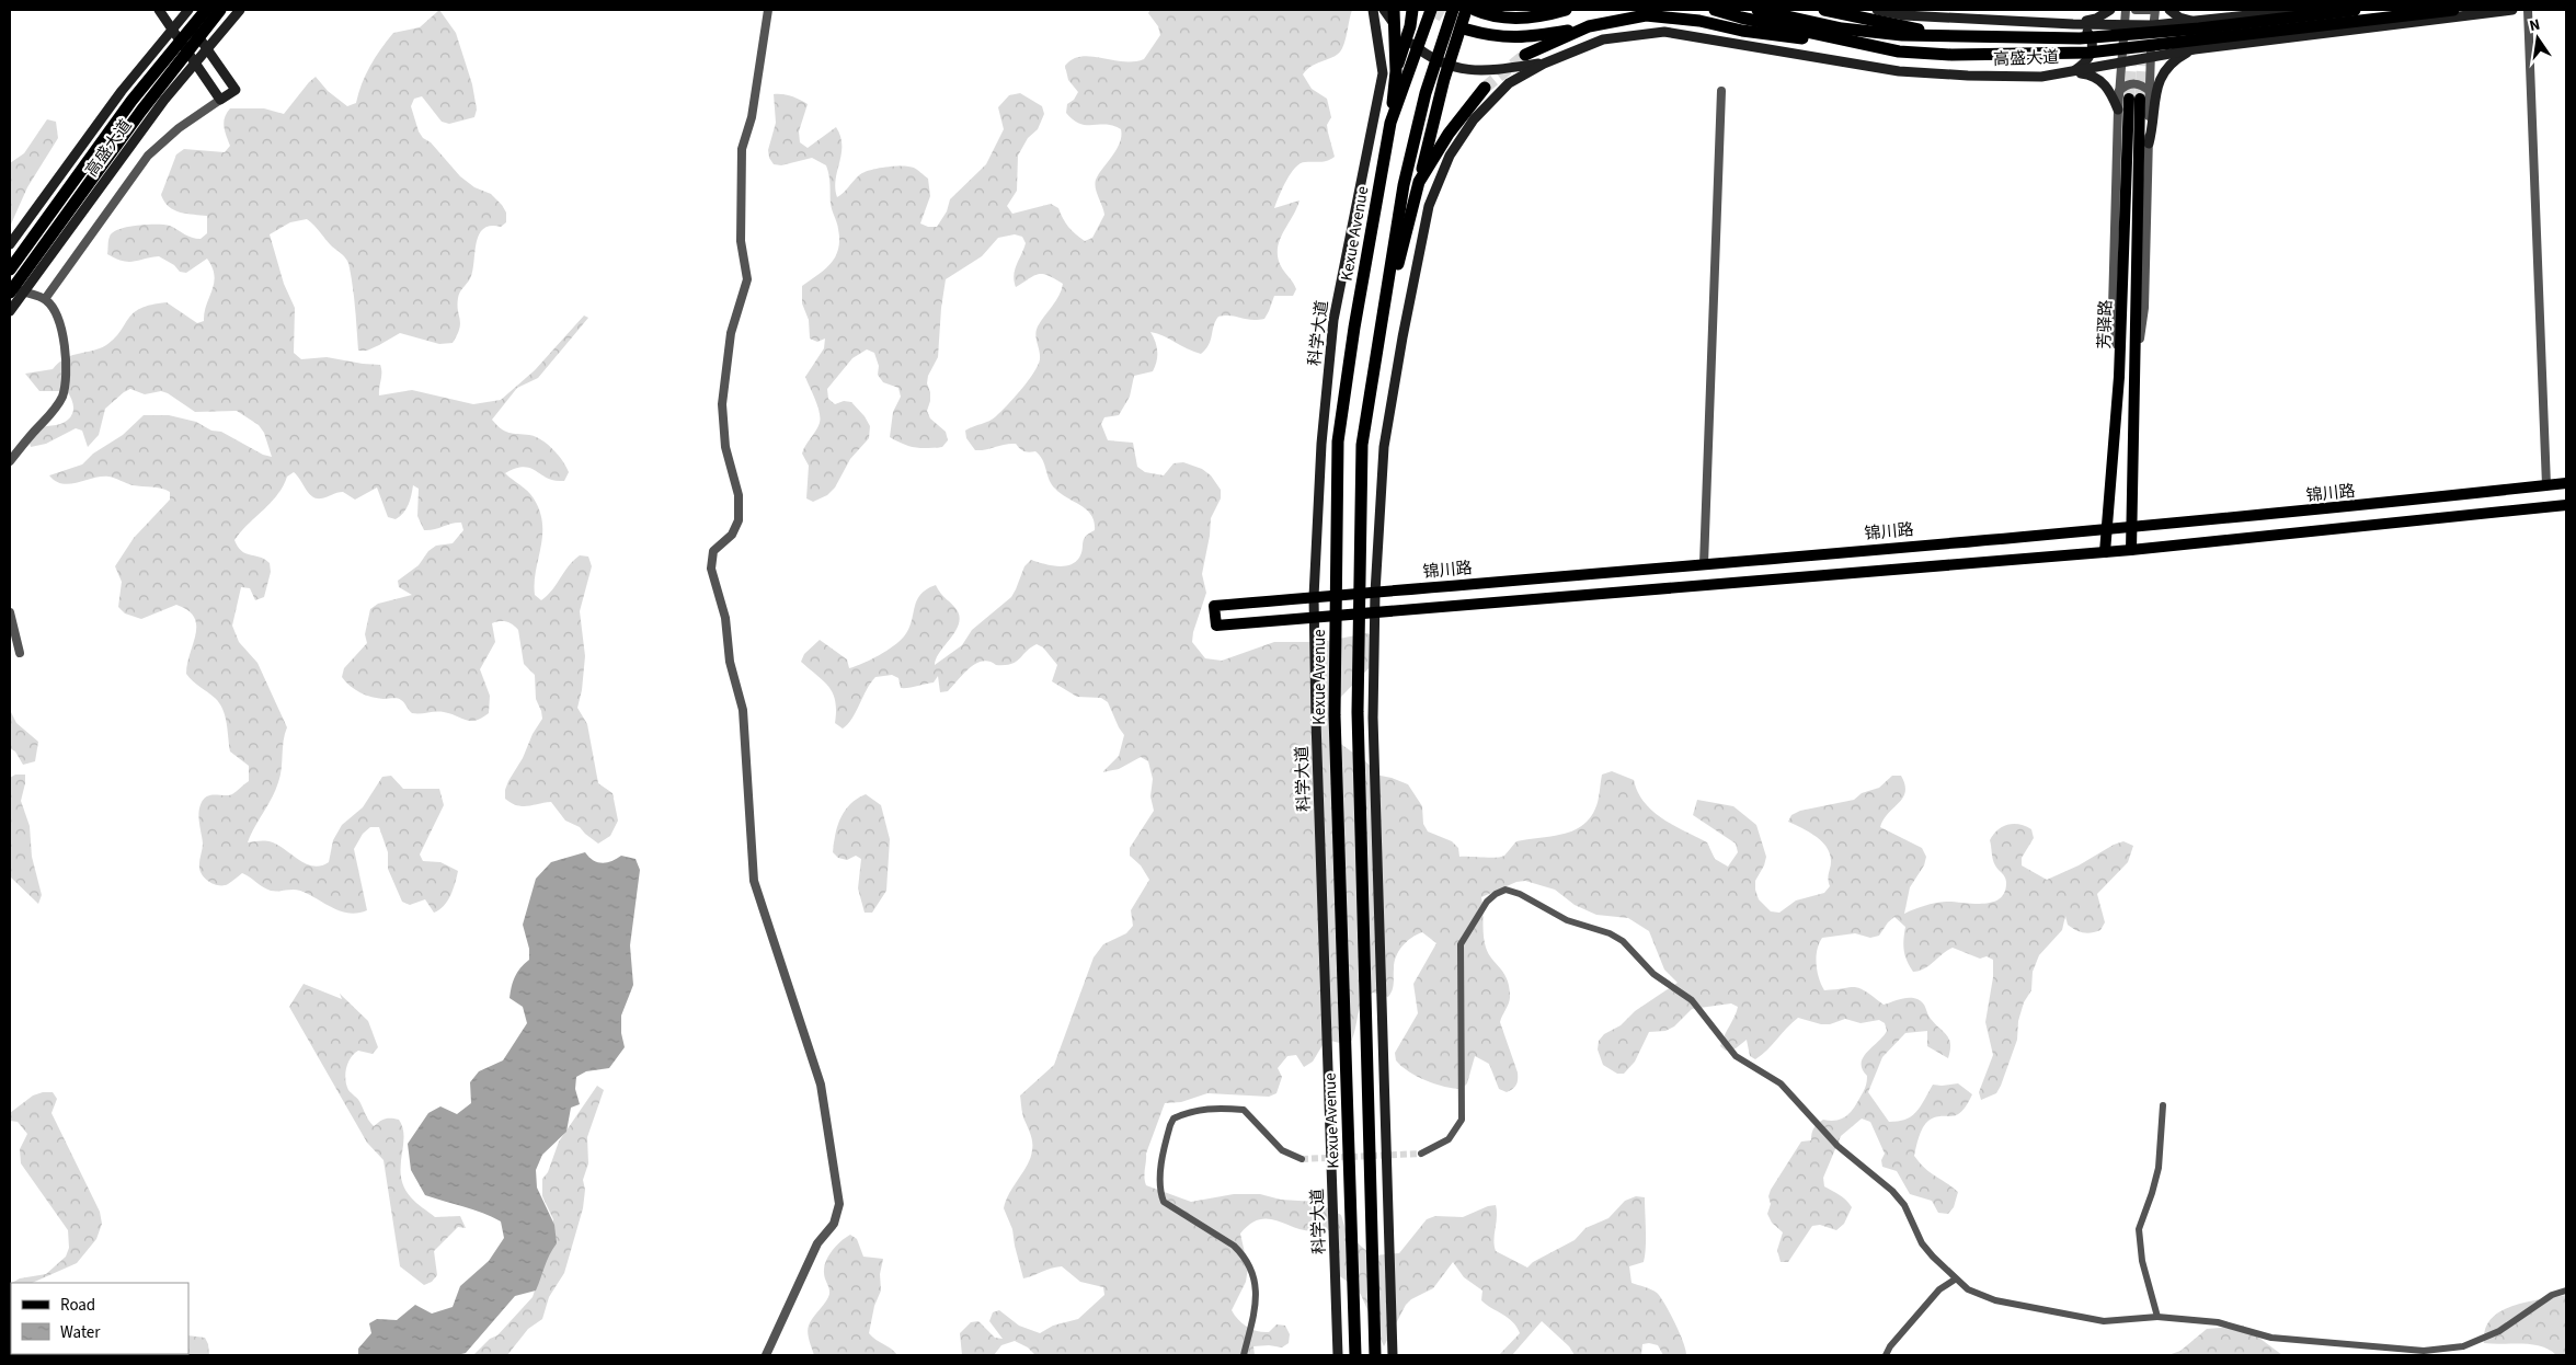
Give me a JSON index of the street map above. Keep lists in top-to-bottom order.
{
  "streets": {
    "highway": ["高盛大道", "Kexue Avenue"],
    "main road": ["芳驿路", "科学大道", "锦川路"]
  },
  "crossings": [
    ["芳驿路", "锦川路"],
    ["科学大道", "锦川路"]
  ],
  "legend": ["Road", "Water"],
  "north": "top"
}
